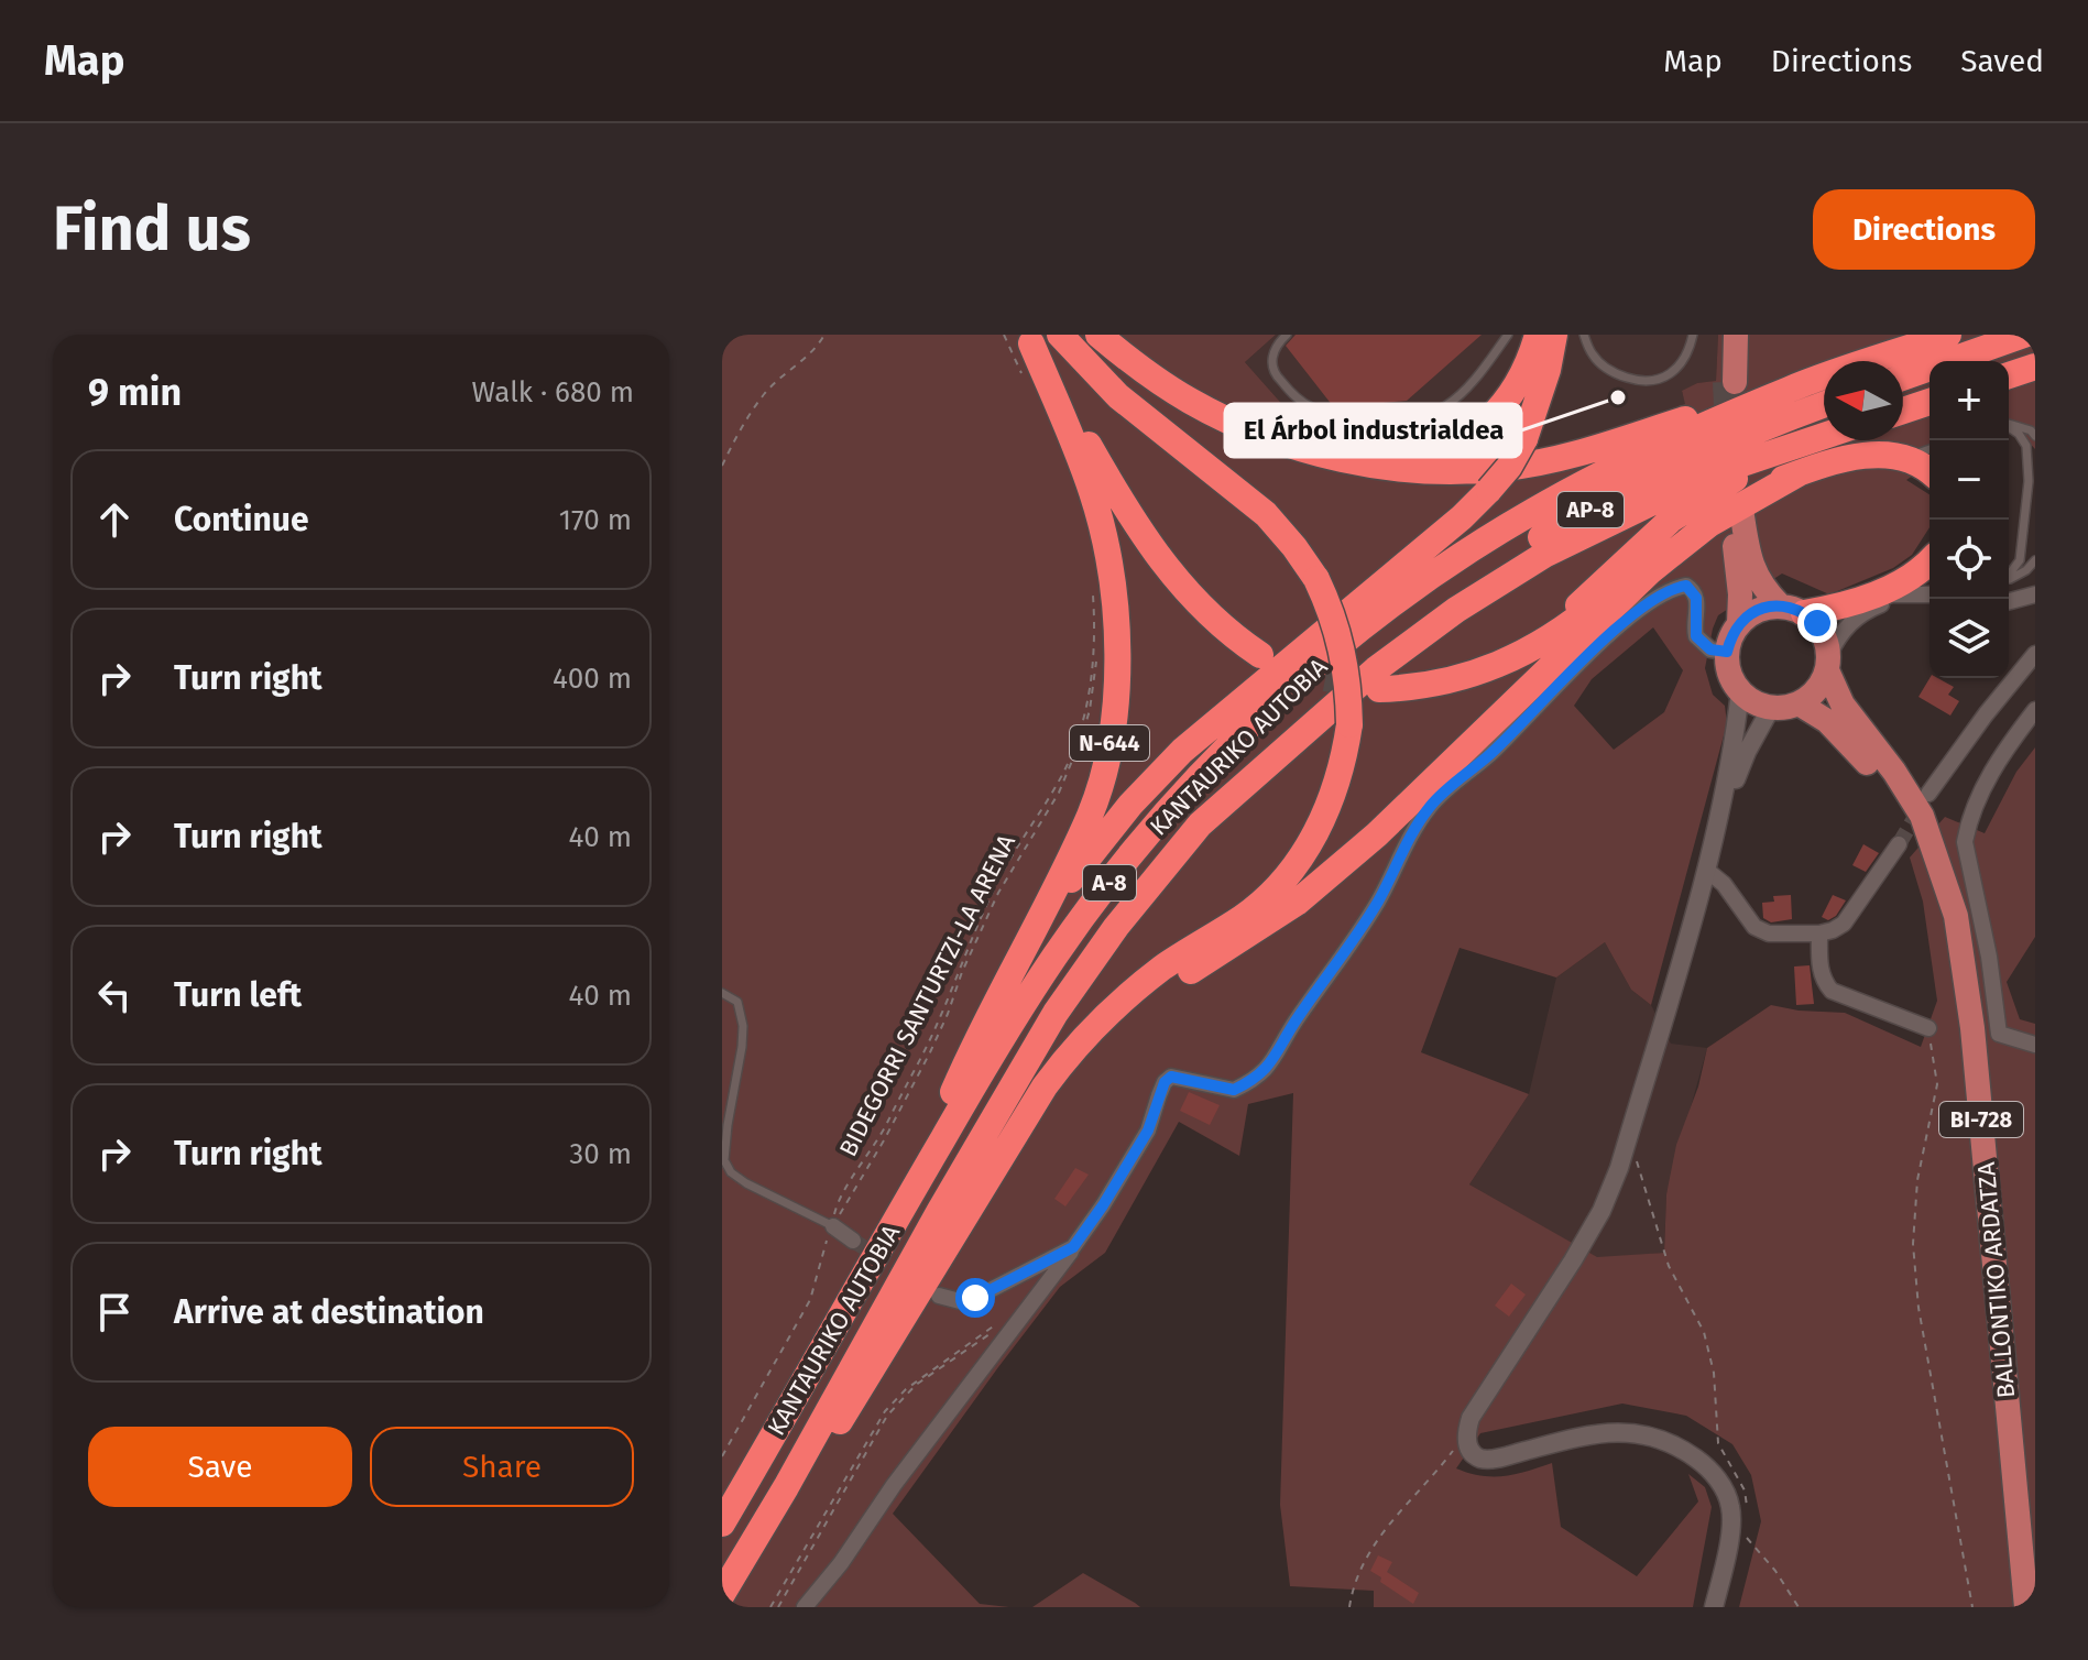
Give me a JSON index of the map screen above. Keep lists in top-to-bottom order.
{
  "streets": {
    "highway": [
      "AP-8",
      "N-644",
      "KANTAURIKO AUTOBIA",
      "A-8"
    ],
    "main road": ["BI-728", "BALLONTIKO ARDATZA"],
    "path": ["BIDEGORRI SANTURTZI-LA ARENA"]
  },
  "crossings": [
    ["AP-8", "KANTAURIKO AUTOBIA"],
    ["BI-728", "BALLONTIKO ARDATZA"]
  ],
  "places": ["El Árbol industrialdea"],
  "north": "left",
  "page": {
    "header": "Map",
    "nav": ["Map", "Directions", "Saved"],
    "buttons": [
      "Directions",
      ["Save", "Share"]
    ],
    "title": "Find us",
    "heading": ["9 min", "Walk · 680 m"],
    "map_buttons": ["+", "−"],
    "list": [
      ["Continue", "170 m"],
      ["Turn right", "400 m"],
      ["Turn right", "40 m"],
      ["Turn left", "40 m"],
      ["Turn right", "30 m"],
      "Arrive at destination"
    ]
  }
}
